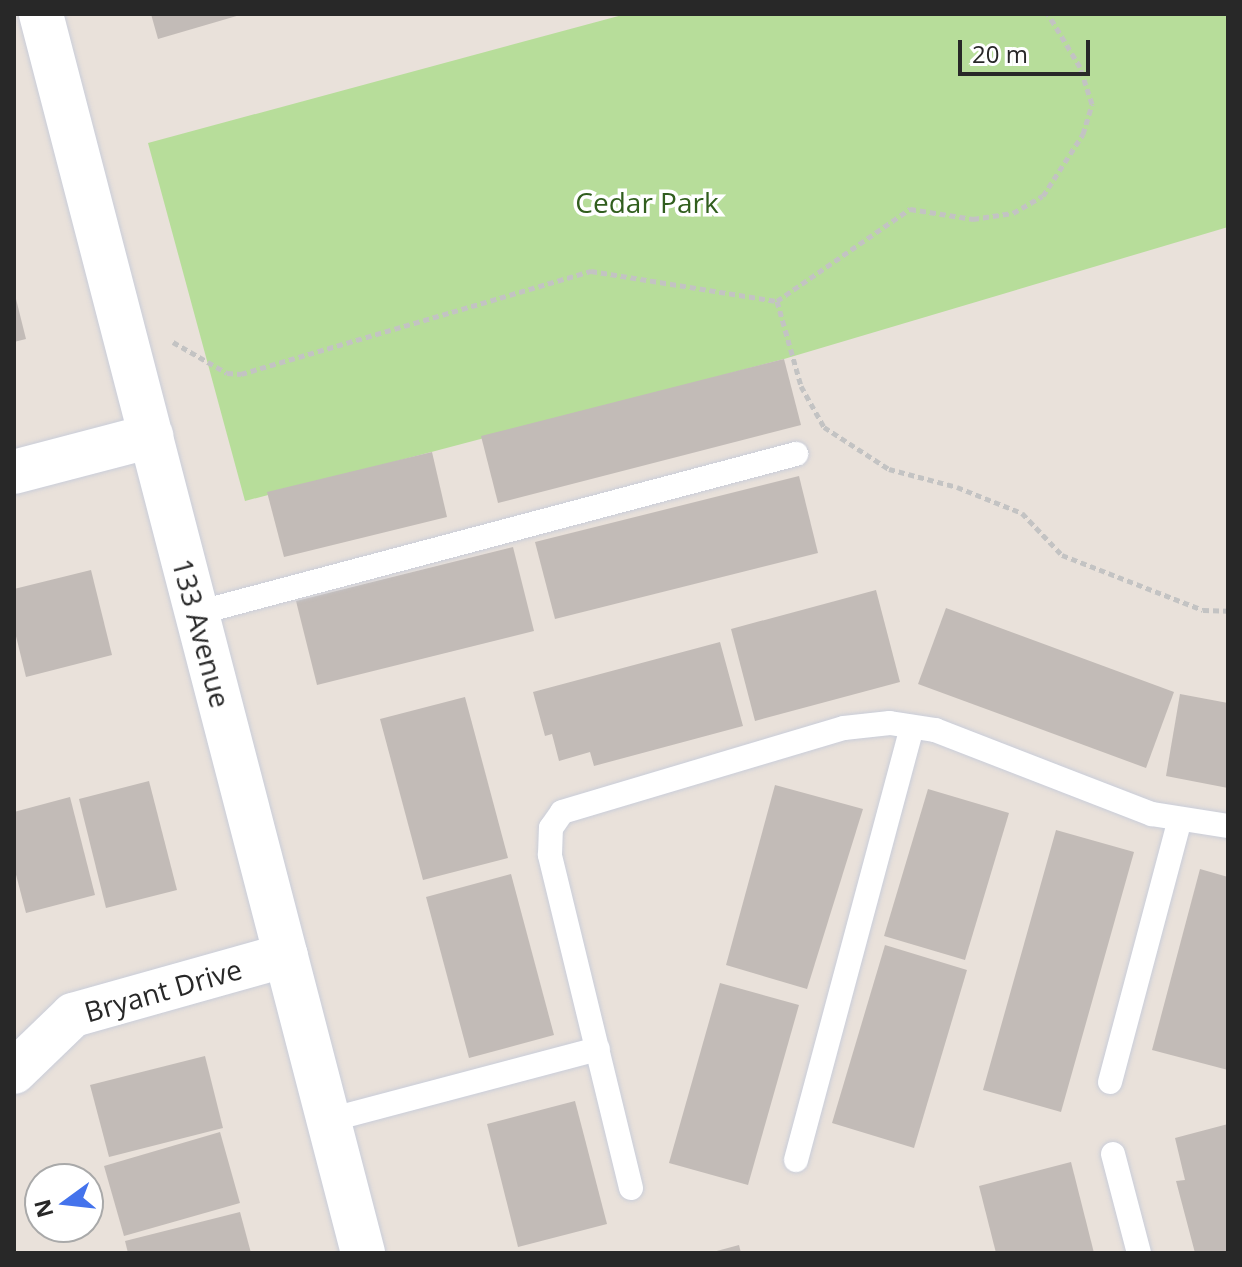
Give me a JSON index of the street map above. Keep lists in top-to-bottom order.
{
  "streets": {
    "street": ["133 Avenue", "Bryant Drive"]
  },
  "crossings": [
    ["133 Avenue", "Bryant Drive"]
  ],
  "parks": ["Cedar Park"],
  "scale_bar": "20 m",
  "north": "left"
}
